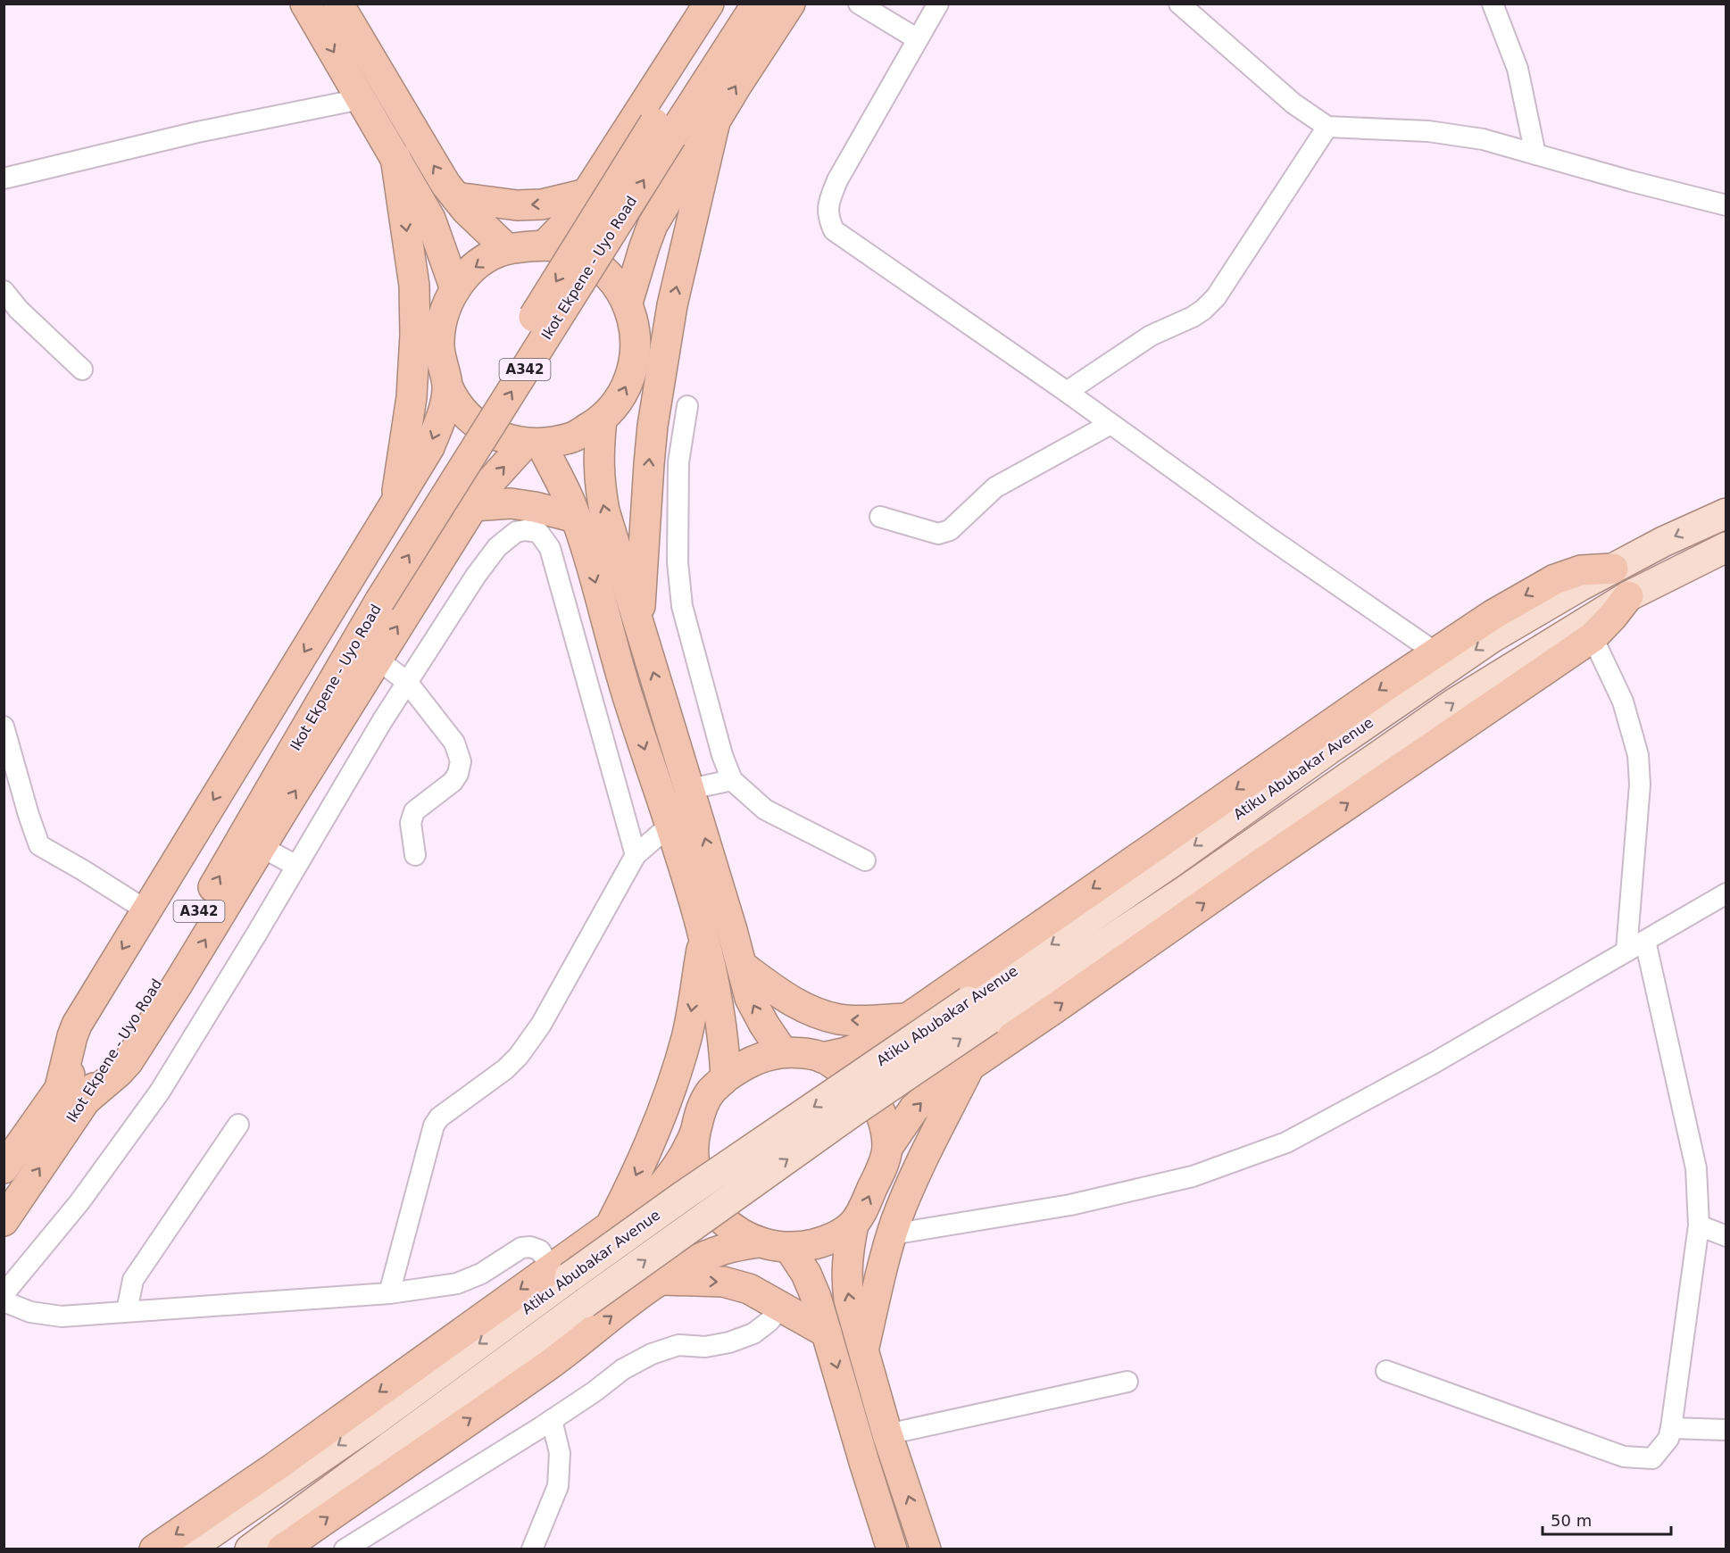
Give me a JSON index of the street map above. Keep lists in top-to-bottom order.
{
  "streets": {
    "highway": ["Ikot Ekpene - Uyo Road", "A342"],
    "main road": ["Atiku Abubakar Avenue"]
  },
  "crossings": [
    ["Ikot Ekpene - Uyo Road", "A342"]
  ],
  "scale_bar": "50 m"
}
